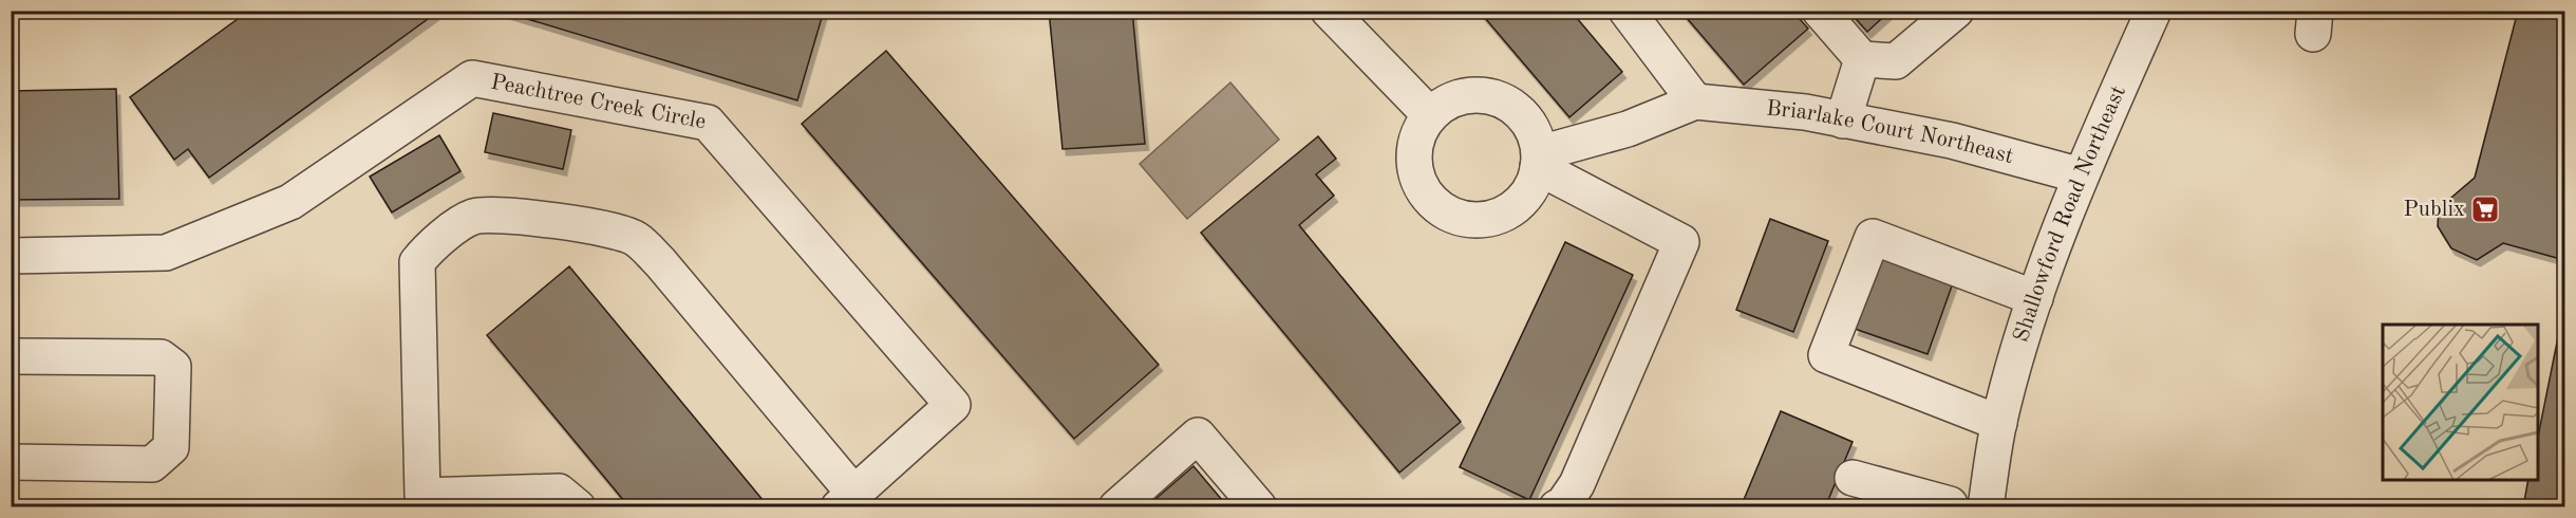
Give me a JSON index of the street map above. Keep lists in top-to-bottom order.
{
  "streets": {
    "street": ["Peachtree Creek Circle", "Briarlake Court Northeast", "Shallowford Road Northeast"]
  },
  "crossings": [
    ["Briarlake Court Northeast", "Shallowford Road Northeast"]
  ],
  "places": {
    "supermarket": ["Publix"]
  }
}
